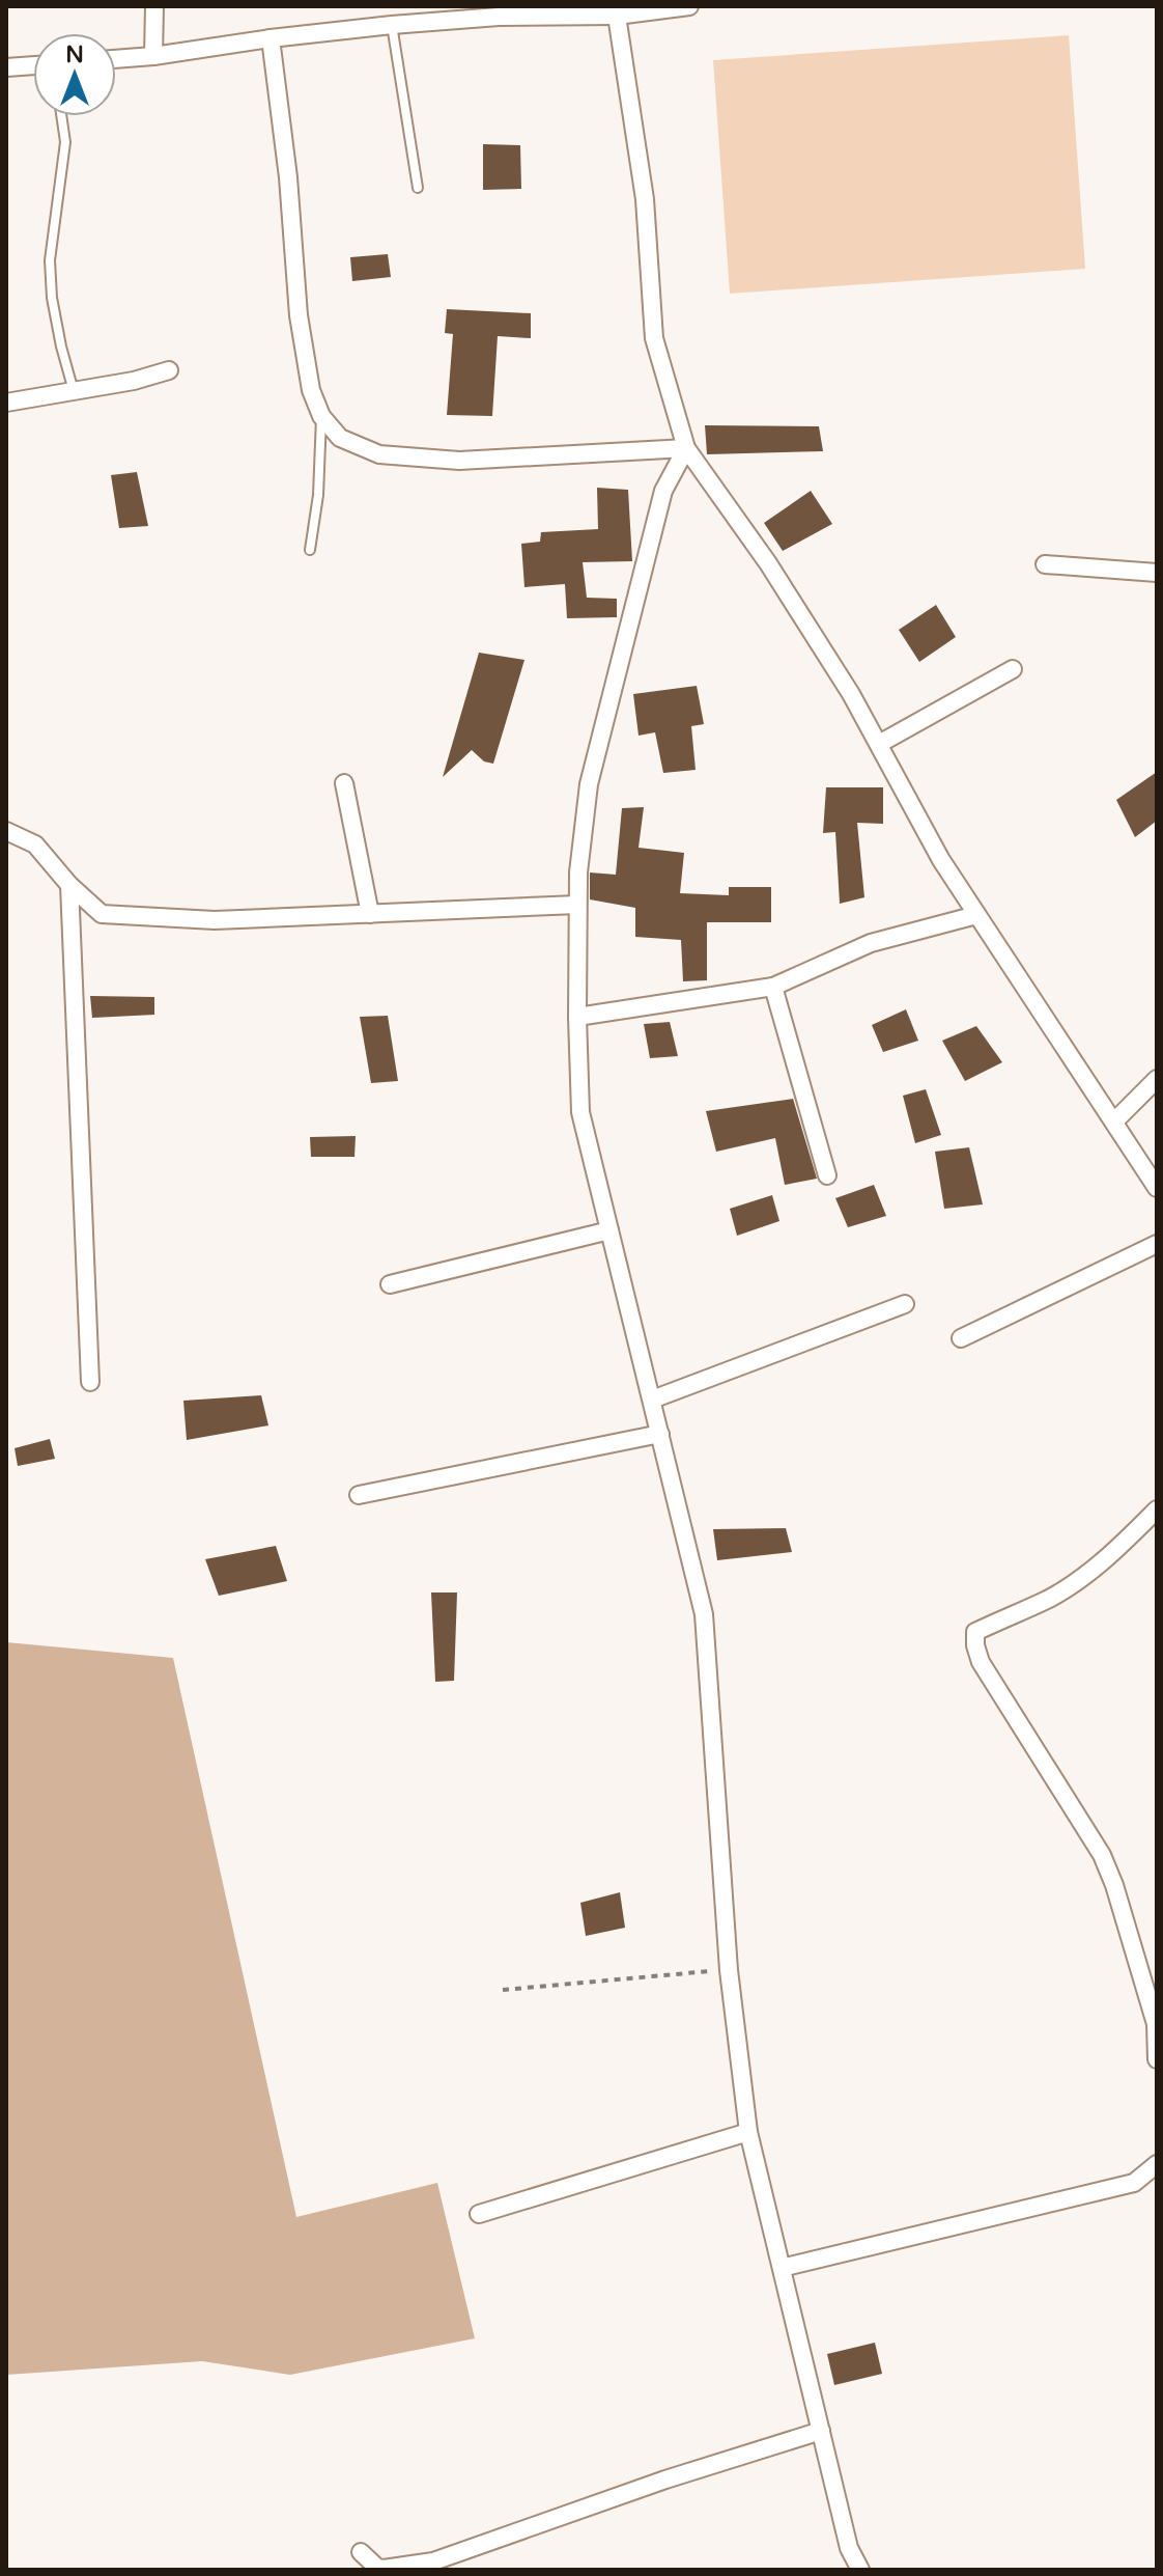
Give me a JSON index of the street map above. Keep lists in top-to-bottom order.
{
  "north": "top"
}
